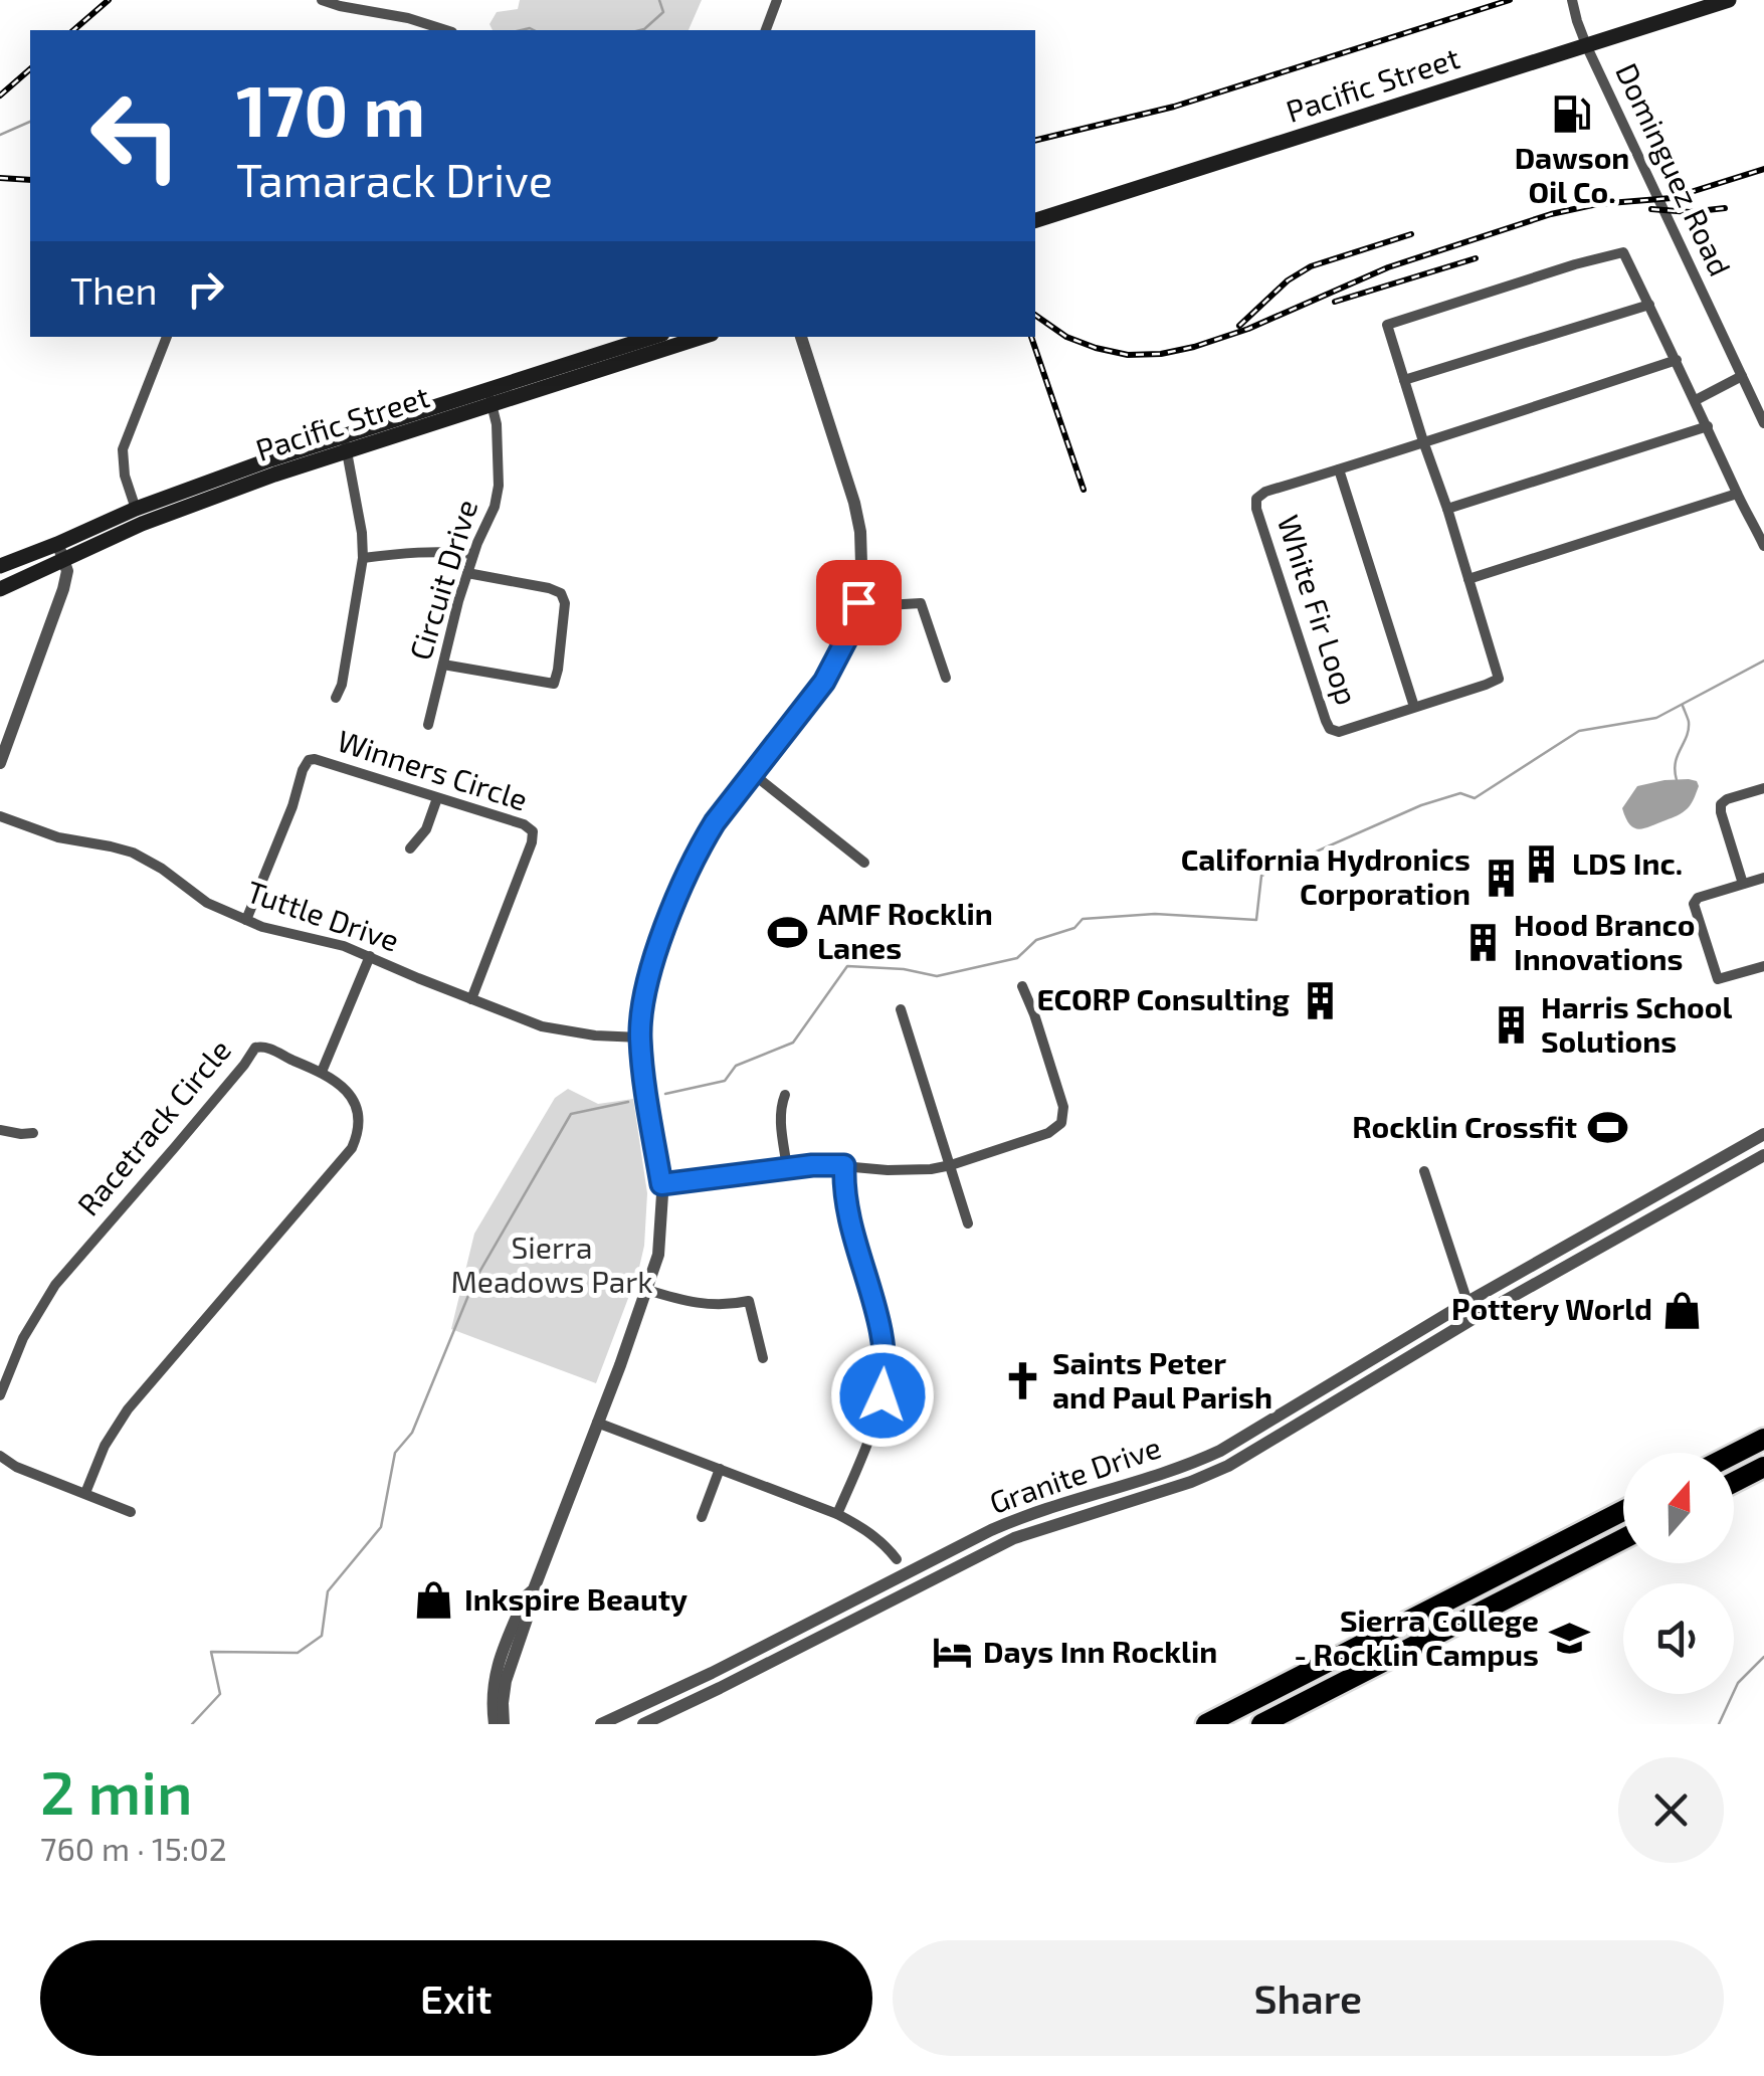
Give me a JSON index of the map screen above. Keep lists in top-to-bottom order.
{
  "streets": {
    "main road": ["Pacific Street"],
    "street": [
      "Dominguez Road",
      "Circuit Drive",
      "White Fir Loop",
      "Winners Circle",
      "Tuttle Drive",
      "Racetrack Circle",
      "Granite Drive"
    ]
  },
  "crossings": [
    ["Pacific Street", "Dominguez Road"],
    ["Pacific Street", "Circuit Drive"],
    ["Winners Circle", "Tuttle Drive"]
  ],
  "parks": ["Sierra Meadows Park"],
  "places": {
    "fuel station": ["Dawson Oil Co."],
    "building": [
      "LDS Inc.",
      "California Hydronics Corporation",
      "Hood Branco Innovations",
      "ECORP Consulting",
      "Harris School Solutions"
    ],
    "sports": ["AMF Rocklin Lanes", "Rocklin Crossfit"],
    "shop": ["Pottery World", "Inkspire Beauty"],
    "church": ["Saints Peter and Paul Parish"],
    "school or university": ["Sierra College - Rocklin Campus"],
    "hotel": ["Days Inn Rocklin"]
  },
  "north": "top",
  "page": {
    "turn": ["170 m", "Tamarack Drive"],
    "then": "Then",
    "heading": ["2 min", "760 m · 15:02"],
    "buttons": ["Exit", "Share"]
  }
}
